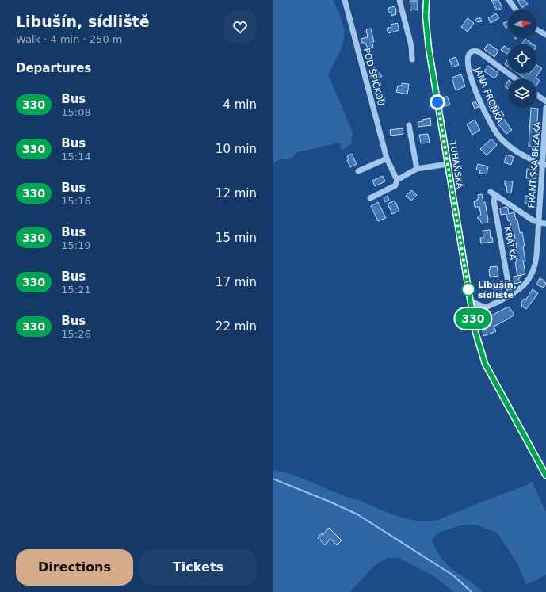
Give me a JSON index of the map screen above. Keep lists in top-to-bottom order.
{
  "streets": {
    "street": [
      "POD ŠPIČKOU",
      "JANA FROŇKA",
      "TUHAŇSKÁ",
      "FRANTIŠKA BRZÁKA",
      "KRÁTKÁ"
    ]
  },
  "crossings": [
    ["JANA FROŇKA", "FRANTIŠKA BRZÁKA"],
    ["TUHAŇSKÁ", "FRANTIŠKA BRZÁKA"],
    ["FRANTIŠKA BRZÁKA", "KRÁTKÁ"]
  ],
  "places": ["Libušín, sídliště"],
  "lines": ["bus line 330"],
  "north": "right",
  "page": {
    "heading": [
      ["Libušín, sídliště", "Walk · 4 min · 250 m"],
      "Departures"
    ],
    "on_map": "330",
    "list": [
      {
        "mark": "330",
        "name": "Bus",
        "note": "15:08",
        "value": "4 min"
      },
      {
        "mark": "330",
        "name": "Bus",
        "note": "15:14",
        "value": "10 min"
      },
      {
        "mark": "330",
        "name": "Bus",
        "note": "15:16",
        "value": "12 min"
      },
      {
        "mark": "330",
        "name": "Bus",
        "note": "15:19",
        "value": "15 min"
      },
      {
        "mark": "330",
        "name": "Bus",
        "note": "15:21",
        "value": "17 min"
      },
      {
        "mark": "330",
        "name": "Bus",
        "note": "15:26",
        "value": "22 min"
      }
    ],
    "buttons": ["Directions", "Tickets"]
  }
}
